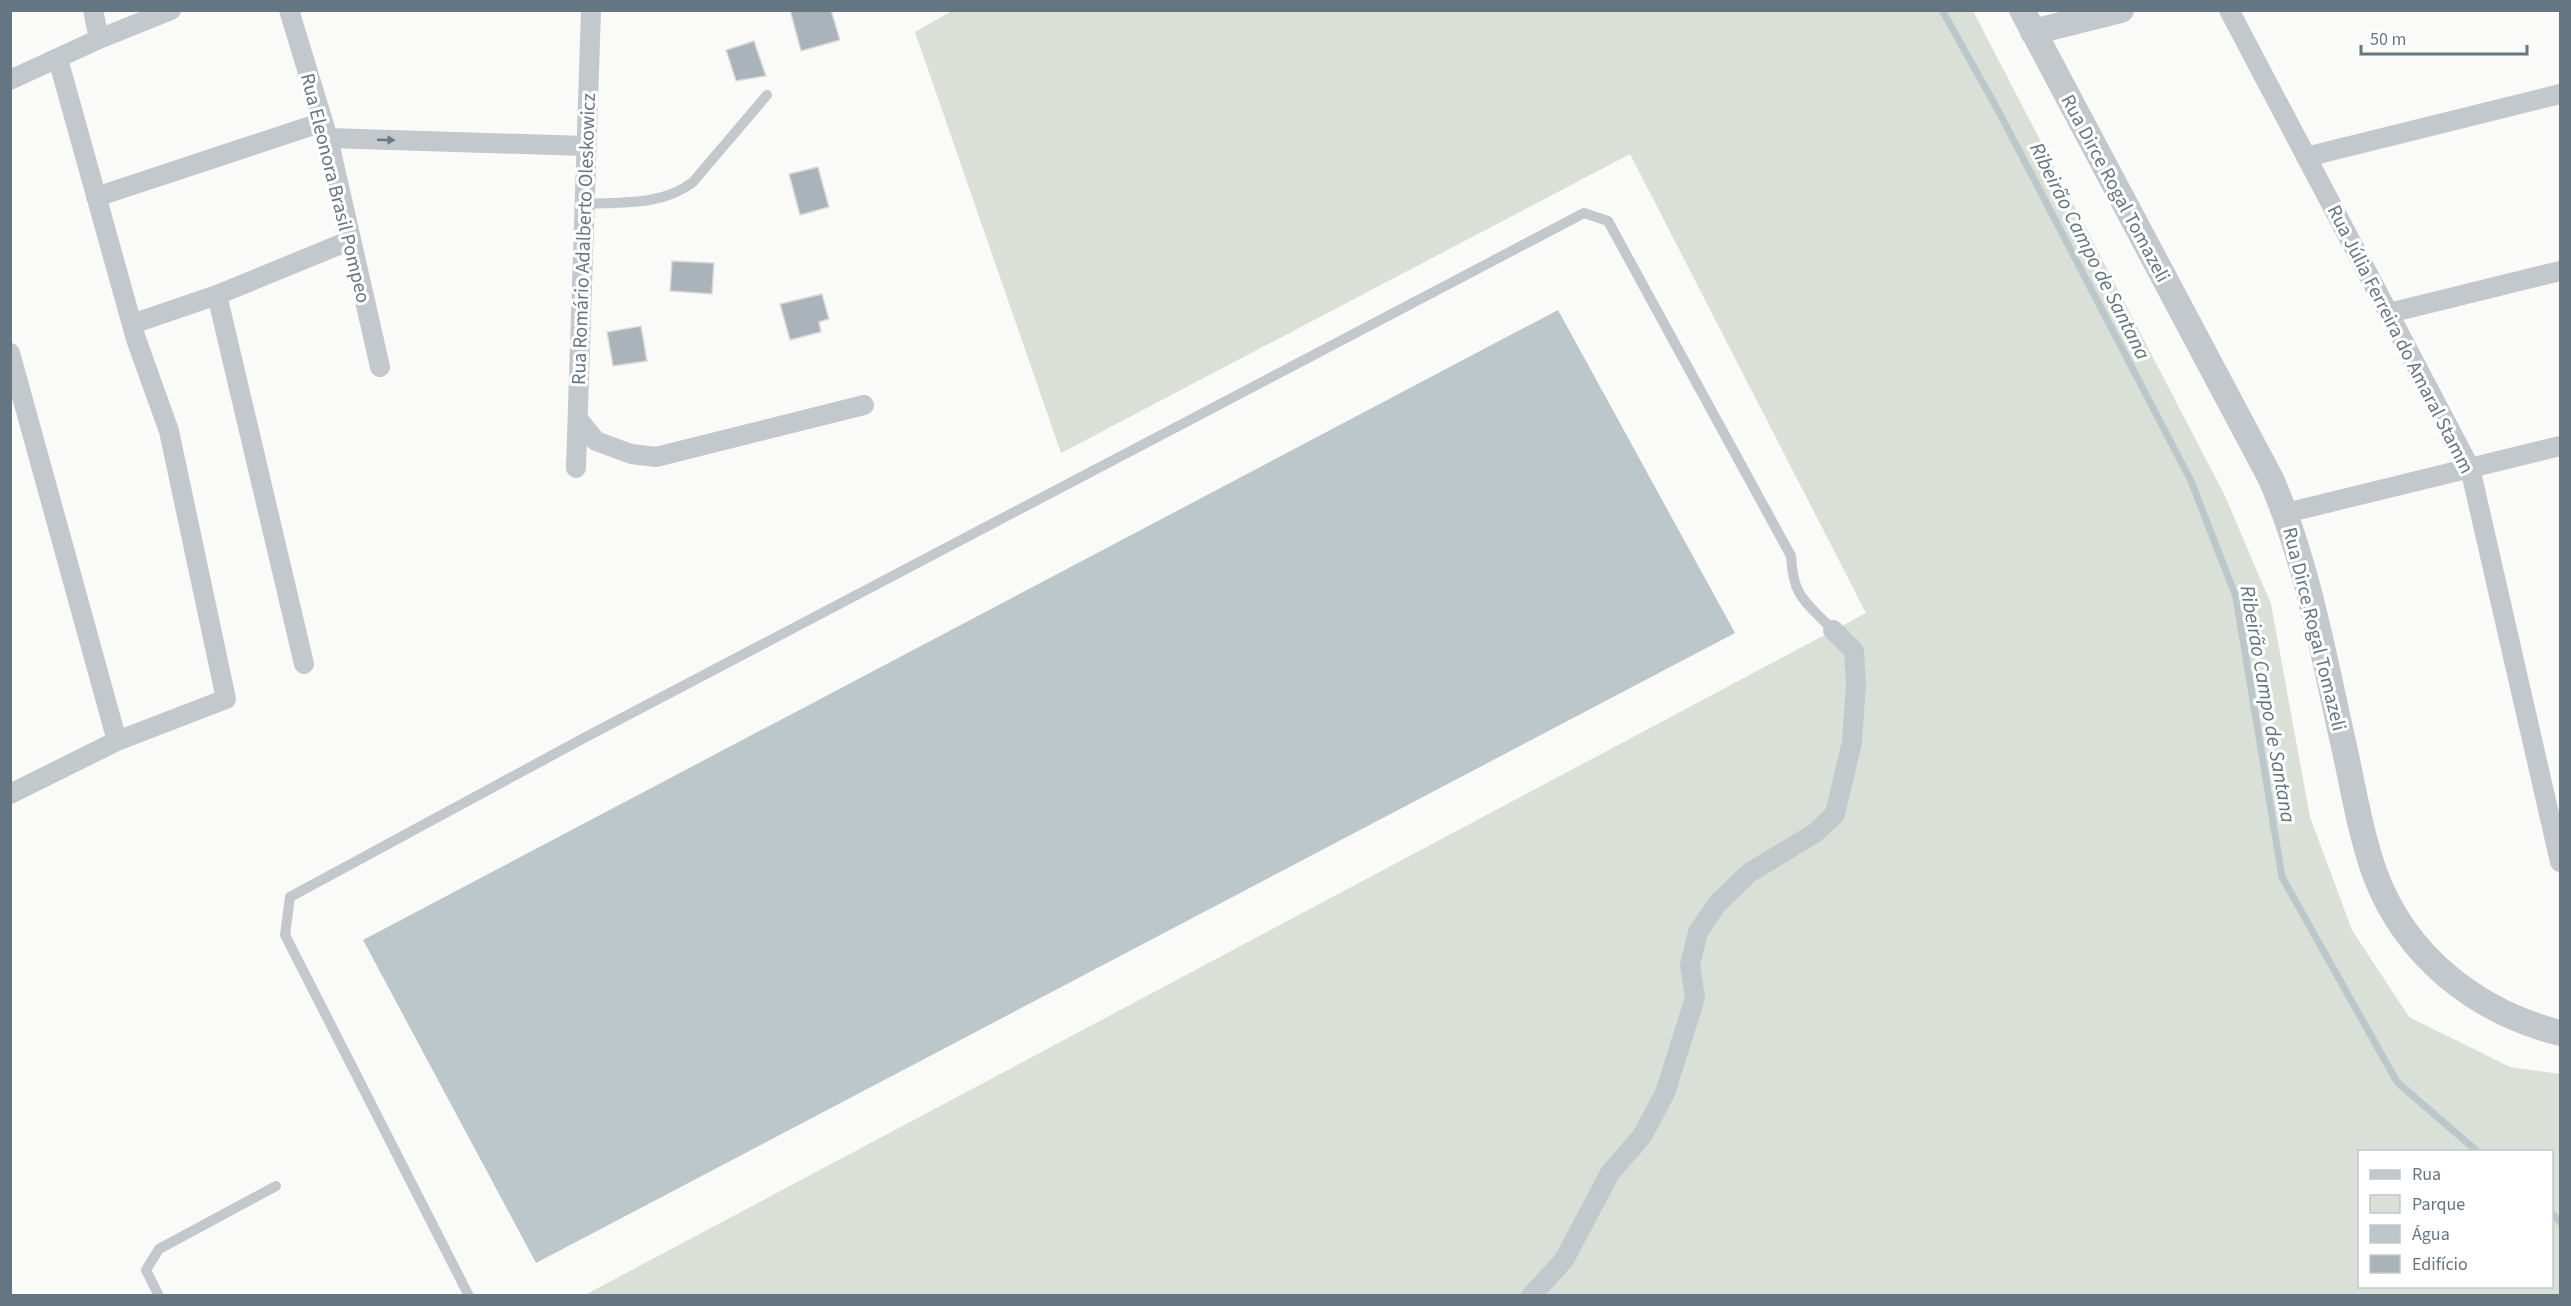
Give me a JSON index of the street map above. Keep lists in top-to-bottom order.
{
  "streets": {
    "street": [
      "Rua Eleonora Brasil Pompeo",
      "Rua Dirce Rogal Tomazeli",
      "Rua Romário Adalberto Oleskowicz",
      "Rua Júlia Ferreira do Amaral Stamm"
    ]
  },
  "water": ["Ribeirão Campo de Santana"],
  "legend": [
    "Rua",
    "Parque",
    "Água",
    "Edifício"
  ],
  "scale_bar": "50 m"
}
